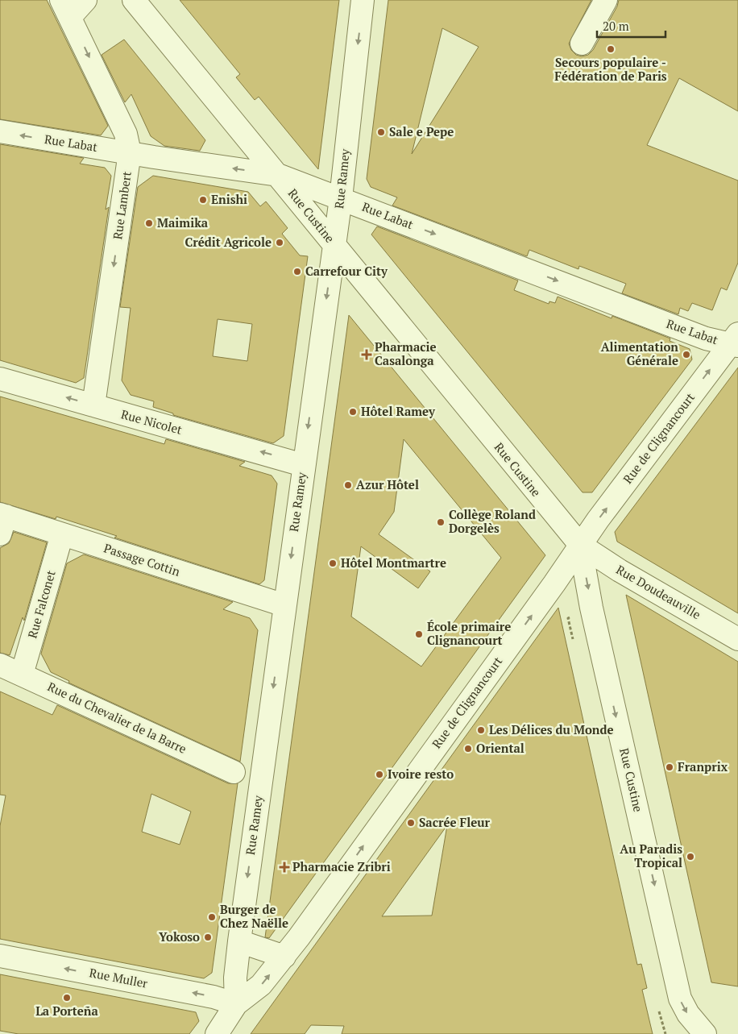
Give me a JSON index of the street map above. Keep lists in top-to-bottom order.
{
  "streets": {
    "street": [
      "Rue Labat",
      "Rue Ramey",
      "Rue Lambert",
      "Rue Custine",
      "Rue Nicolet",
      "Rue de Clignancourt",
      "Passage Cottin",
      "Rue Doudeauville",
      "Rue Falconet",
      "Rue du Chevalier de la Barre",
      "Rue Muller"
    ]
  },
  "crossings": [
    ["Rue Labat", "Rue Ramey"],
    ["Rue Labat", "Rue Lambert"],
    ["Rue Labat", "Rue Custine"],
    ["Rue Labat", "Rue de Clignancourt"],
    ["Rue Ramey", "Rue Custine"],
    ["Rue Ramey", "Rue Nicolet"],
    ["Rue Ramey", "Rue de Clignancourt"],
    ["Rue Ramey", "Passage Cottin"],
    ["Rue Ramey", "Rue Muller"],
    ["Rue Lambert", "Rue Nicolet"],
    ["Rue Custine", "Rue de Clignancourt"],
    ["Rue Custine", "Rue Doudeauville"],
    ["Rue de Clignancourt", "Rue Doudeauville"],
    ["Rue de Clignancourt", "Rue Muller"],
    ["Passage Cottin", "Rue Falconet"],
    ["Rue Falconet", "Rue du Chevalier de la Barre"]
  ],
  "one_way": [
    "Rue Ramey",
    "Rue Lambert",
    "Rue Custine",
    "Rue Nicolet",
    "Rue de Clignancourt",
    "Rue Muller"
  ],
  "places": {
    "other": [
      "Secours populaire - Fédération de Paris",
      "Sale e Pepe",
      "Enishi",
      "Maimika",
      "Crédit Agricole",
      "Carrefour City",
      "Alimentation Générale",
      "Hôtel Ramey",
      "Azur Hôtel",
      "Collège Roland Dorgelès",
      "Hôtel Montmartre",
      "École primaire Clignancourt",
      "Les Délices du Monde",
      "Oriental",
      "Franprix",
      "Ivoire resto",
      "Sacrée Fleur",
      "Au Paradis Tropical",
      "Burger de Chez Naëlle",
      "Yokoso",
      "La Porteña"
    ],
    "health": ["Pharmacie Casalonga", "Pharmacie Zribri"]
  },
  "scale_bar": "20 m"
}
